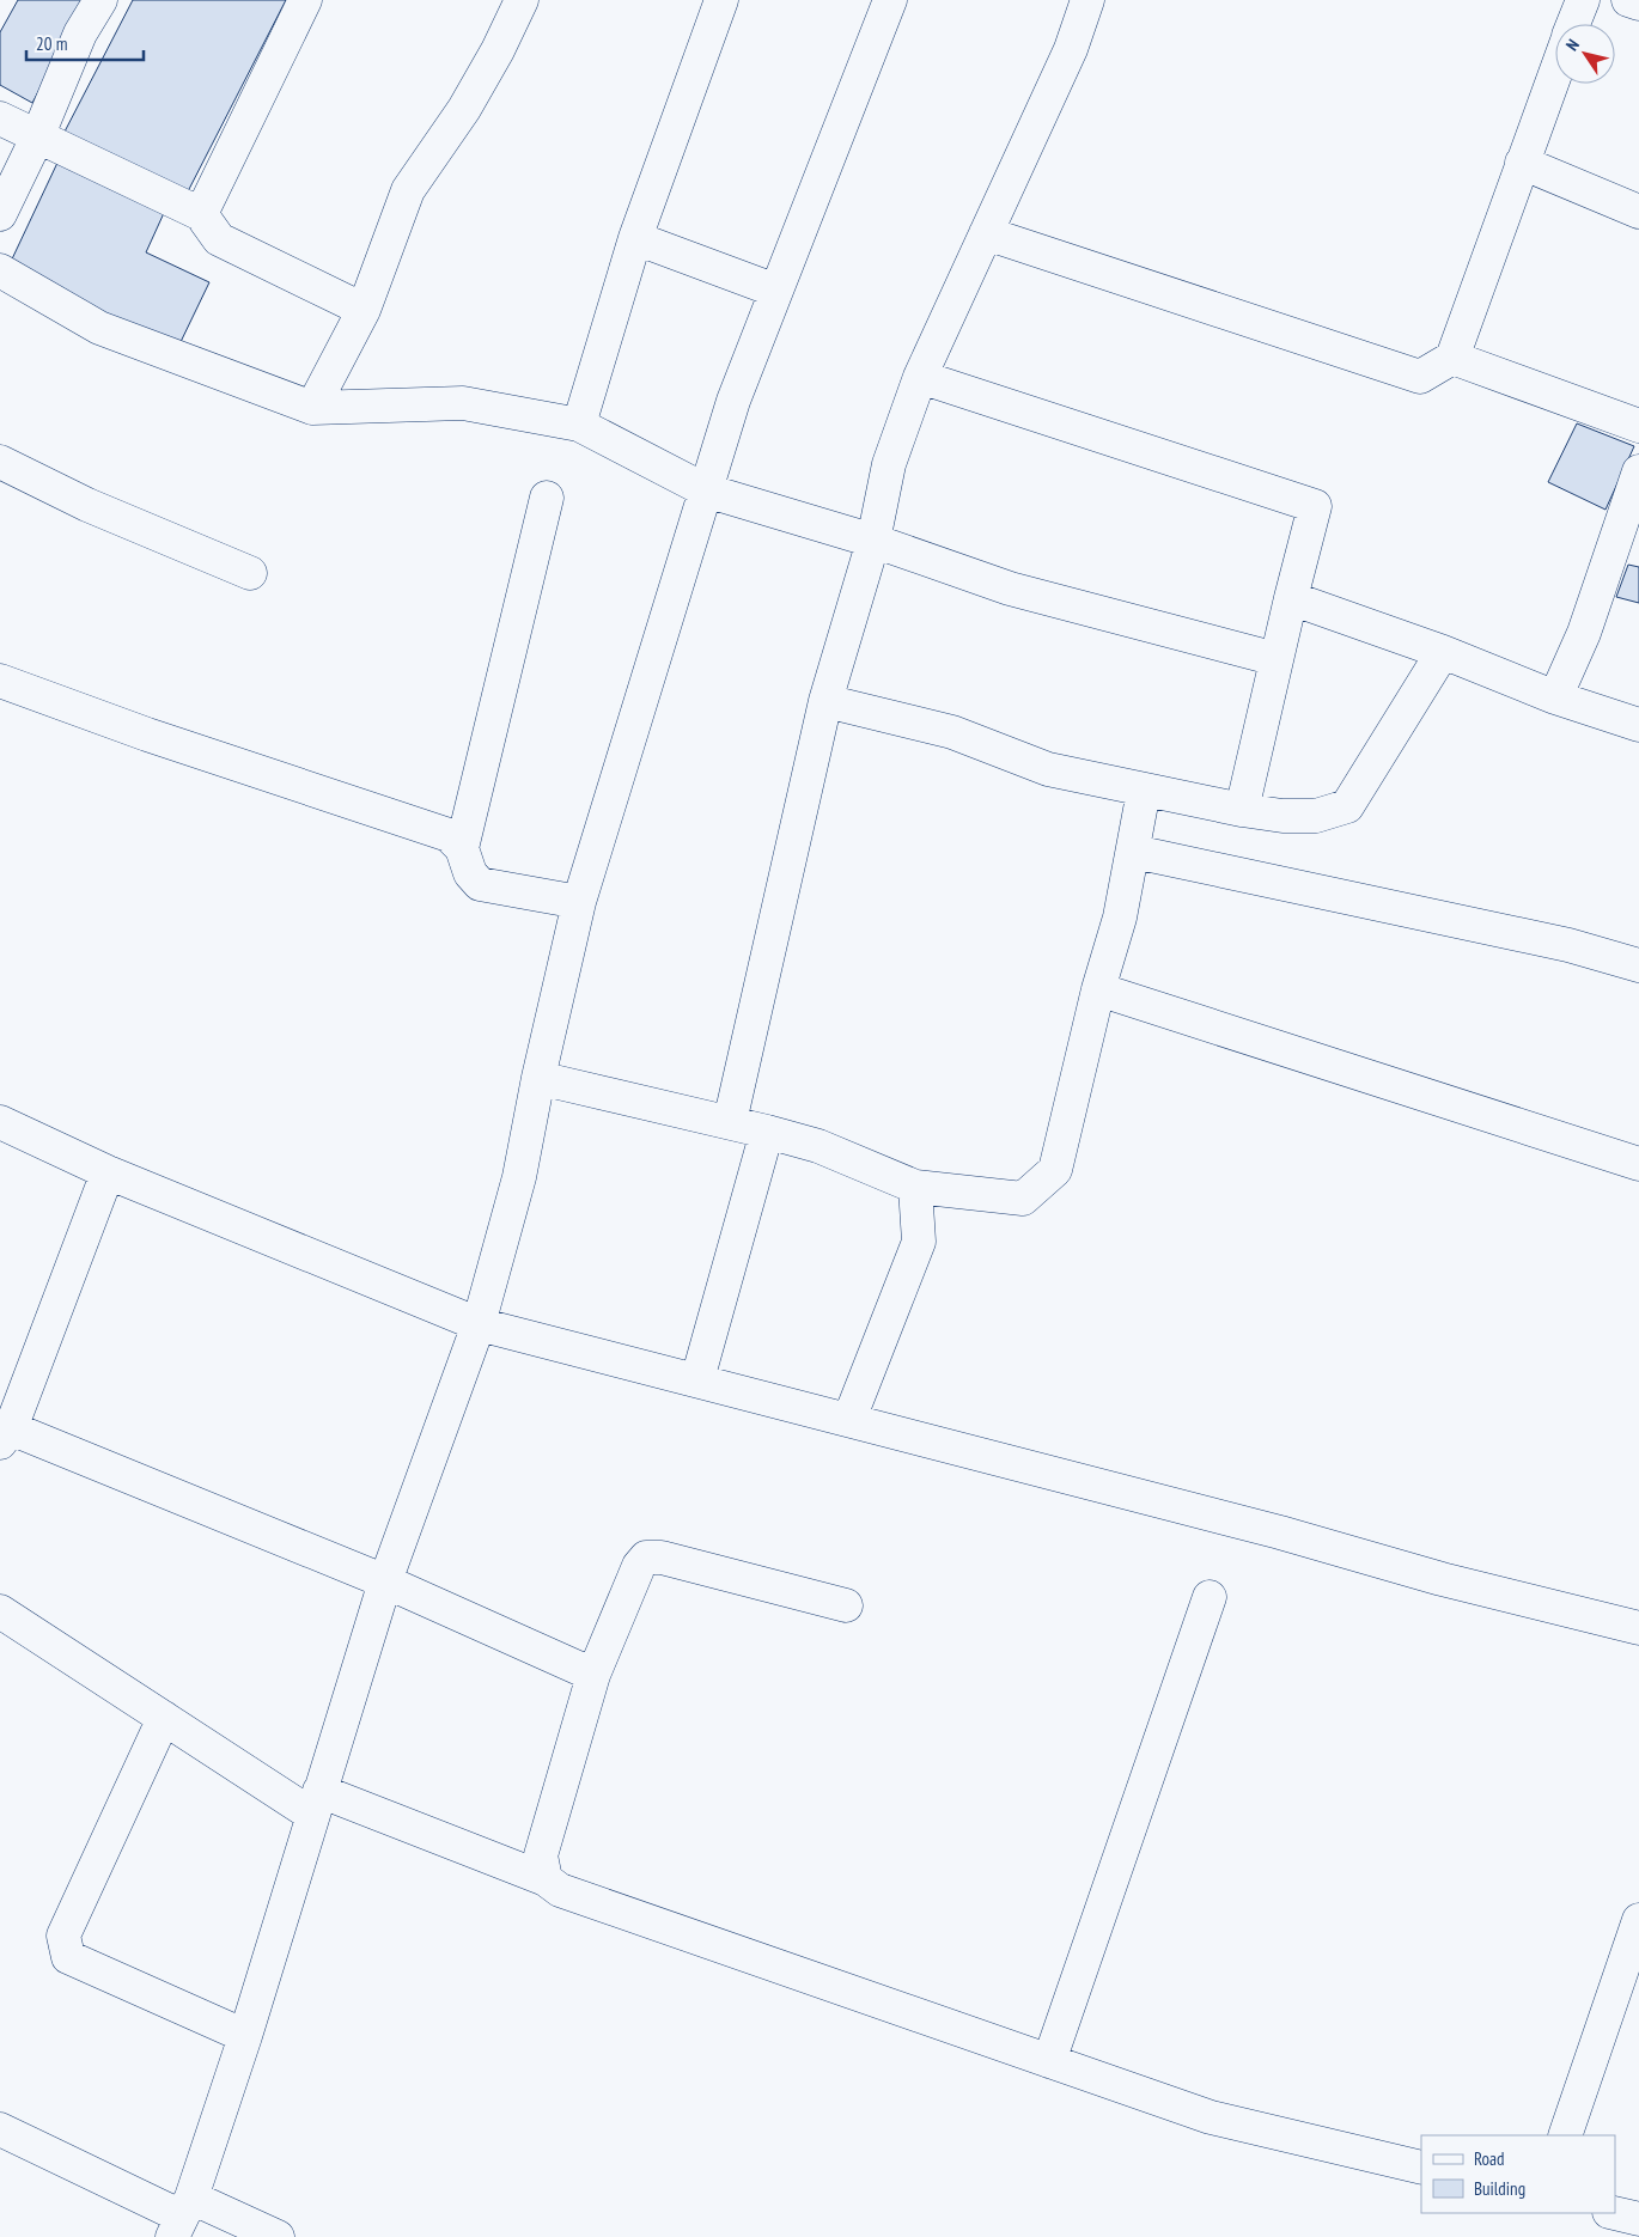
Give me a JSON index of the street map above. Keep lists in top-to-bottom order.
{
  "legend": ["Road", "Building"],
  "scale_bar": "20 m",
  "north": "top left"
}
